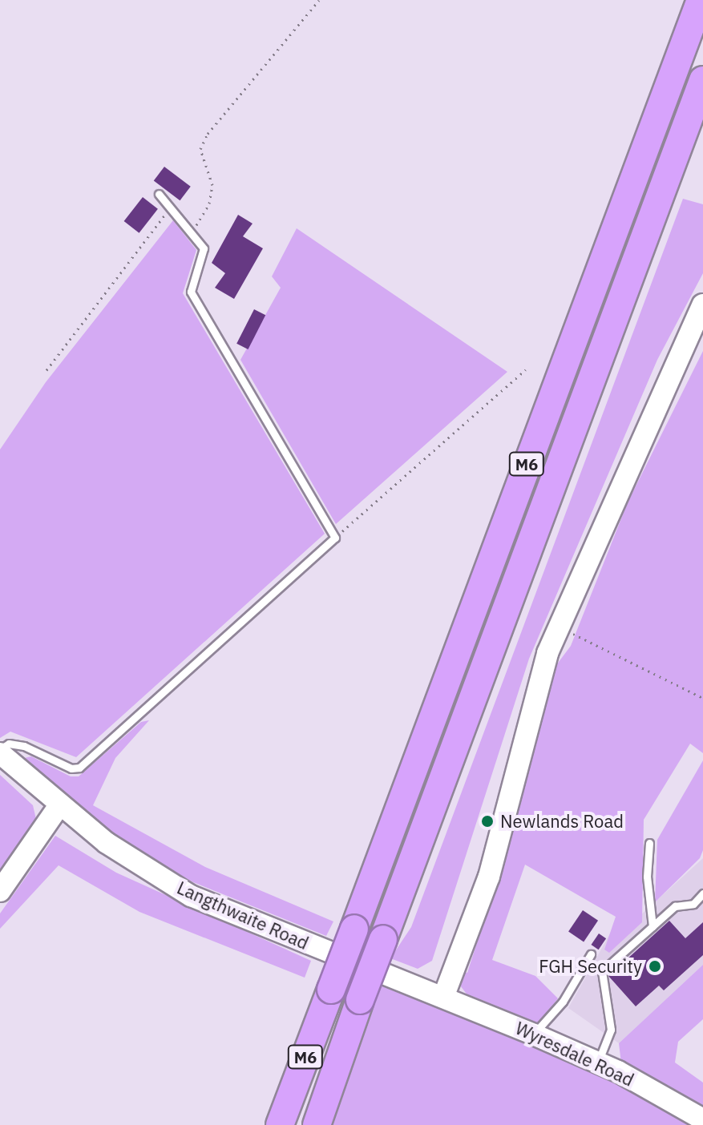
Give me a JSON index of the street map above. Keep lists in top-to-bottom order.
{
  "streets": {
    "highway": ["M6"],
    "street": ["Langthwaite Road", "Wyresdale Road"]
  },
  "crossings": [
    ["Langthwaite Road", "Wyresdale Road"]
  ],
  "places": ["Newlands Road", "FGH Security"]
}
